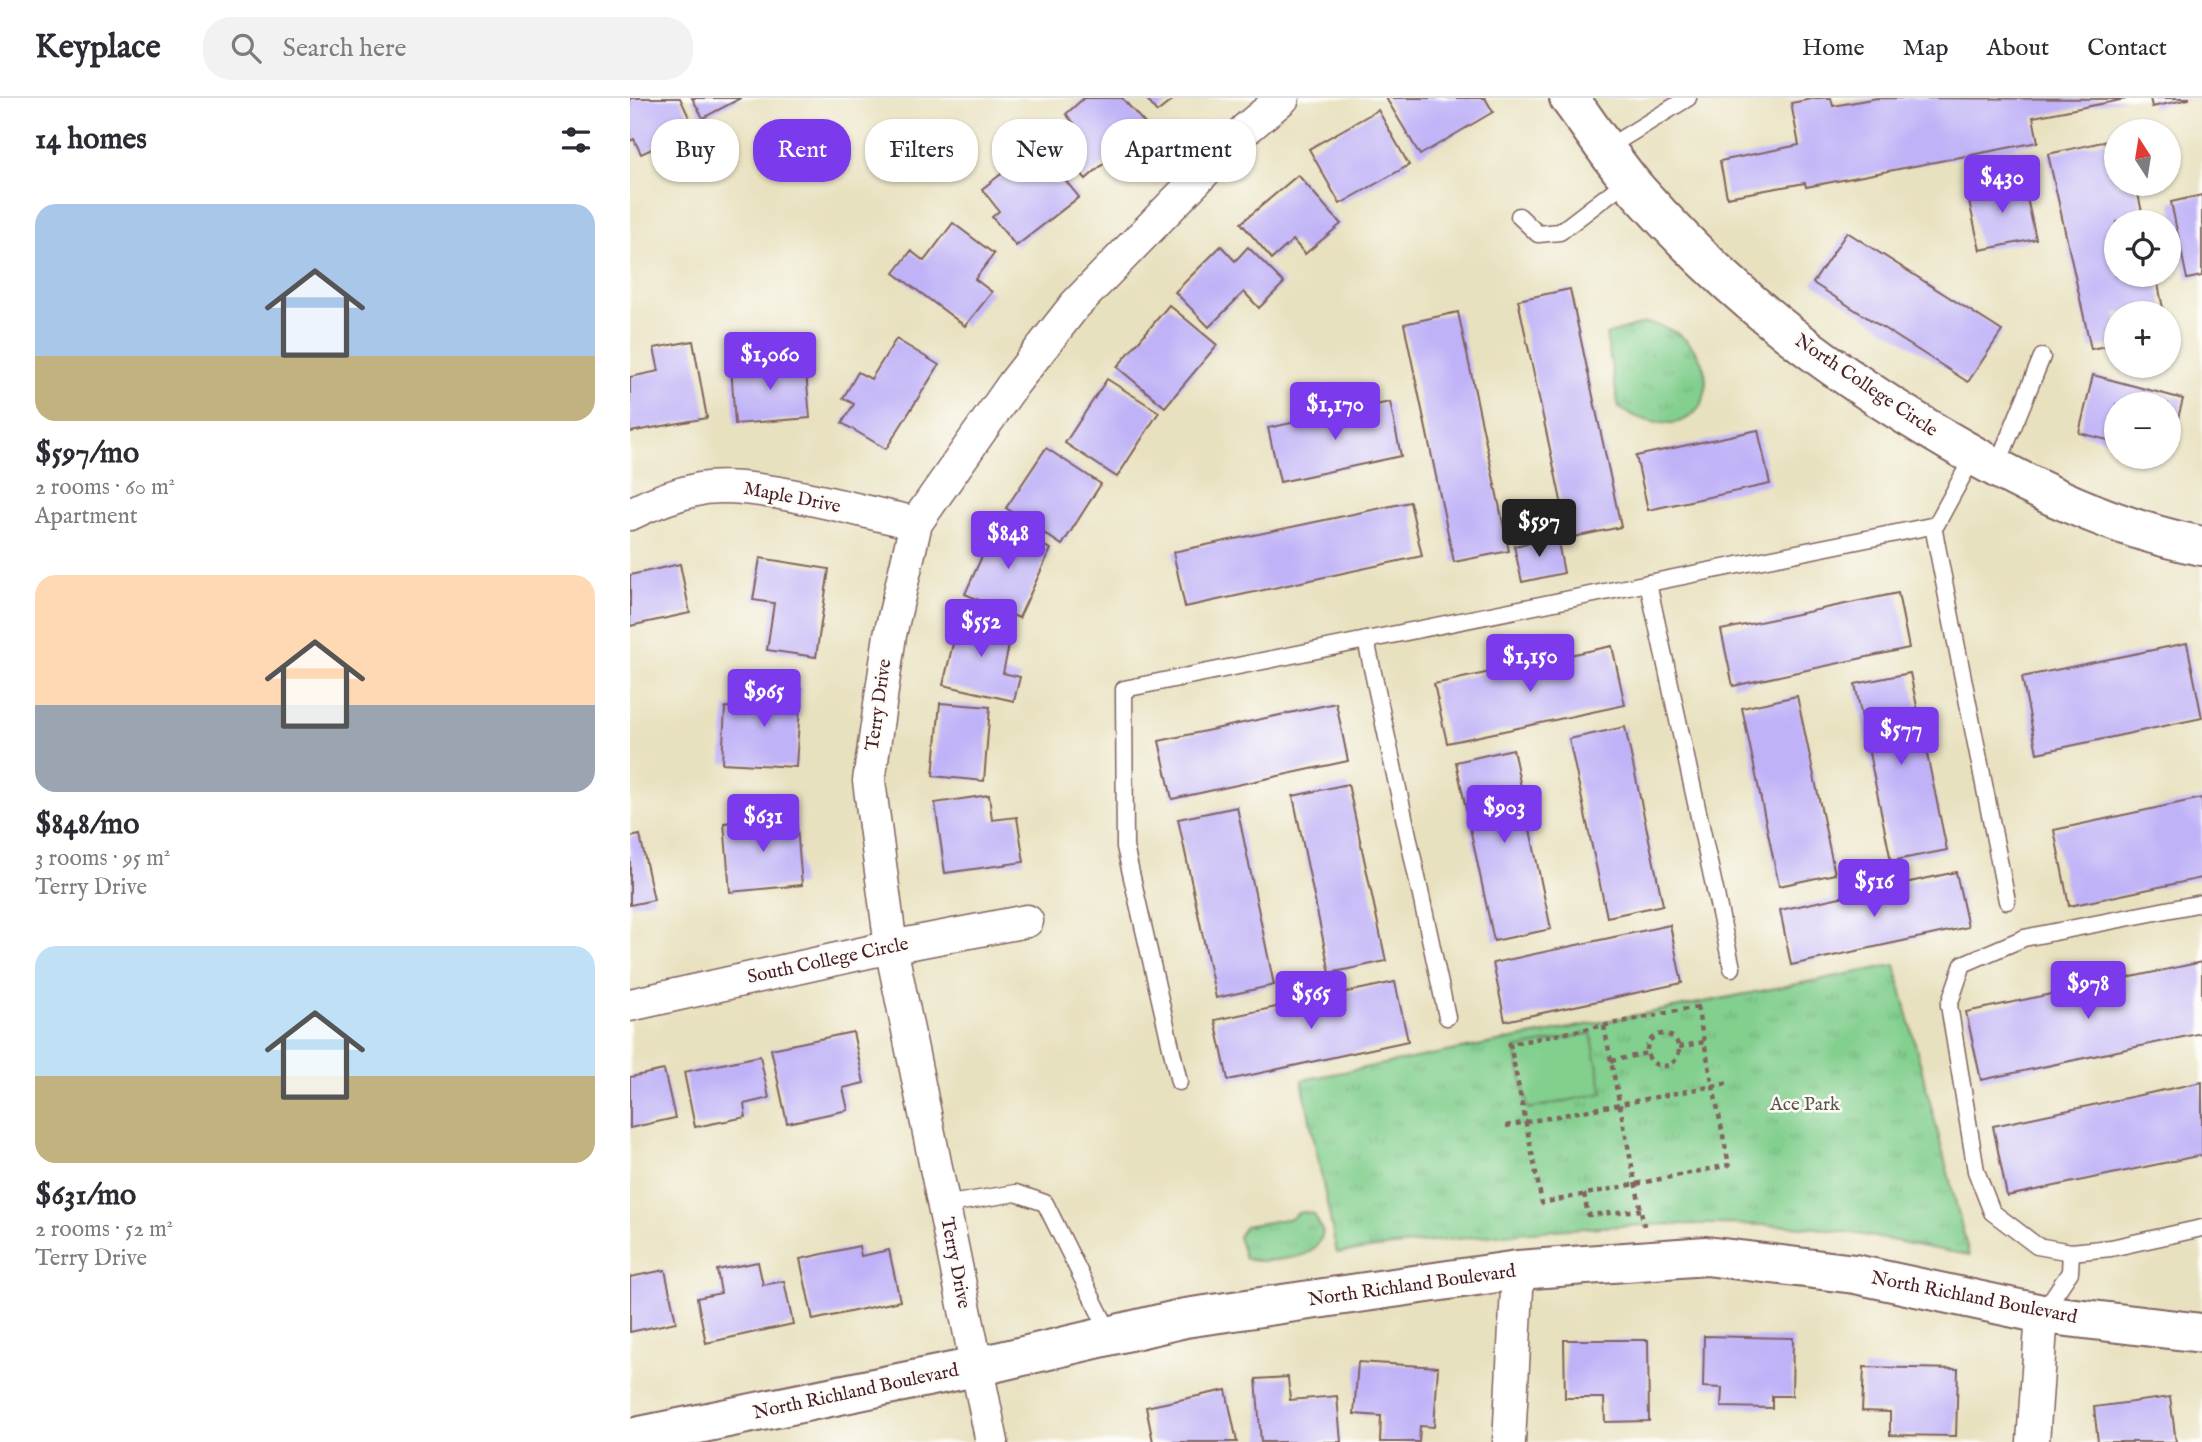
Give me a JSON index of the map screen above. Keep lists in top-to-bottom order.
{
  "streets": {
    "street": [
      "North College Circle",
      "Maple Drive",
      "Terry Drive",
      "South College Circle",
      "North Richland Boulevard"
    ]
  },
  "crossings": [
    ["Maple Drive", "Terry Drive"],
    ["Terry Drive", "South College Circle"],
    ["Terry Drive", "North Richland Boulevard"]
  ],
  "parks": ["Ace Park"],
  "north": "top",
  "page": {
    "header": "Keyplace",
    "search": "Search here",
    "nav": [
      "Home",
      "Map",
      "About",
      "Contact"
    ],
    "heading": "14 homes",
    "map_buttons": ["+", "−"],
    "chip": [
      "Buy",
      "Rent",
      "Filters",
      "New",
      "Apartment"
    ],
    "price": [
      "$430",
      "$1,060",
      "$1,170",
      "$597",
      "$848",
      "$552",
      "$1,150",
      "$965",
      "$577",
      "$903",
      "$631",
      "$516",
      "$978",
      "$565"
    ],
    "list": [
      {
        "name": "$597/mo",
        "note": "2 rooms · 60 m² · Apartment"
      },
      {
        "name": "$848/mo",
        "note": "3 rooms · 95 m² · Terry Drive"
      },
      {
        "name": "$631/mo",
        "note": "2 rooms · 52 m² · Terry Drive"
      }
    ]
  }
}
